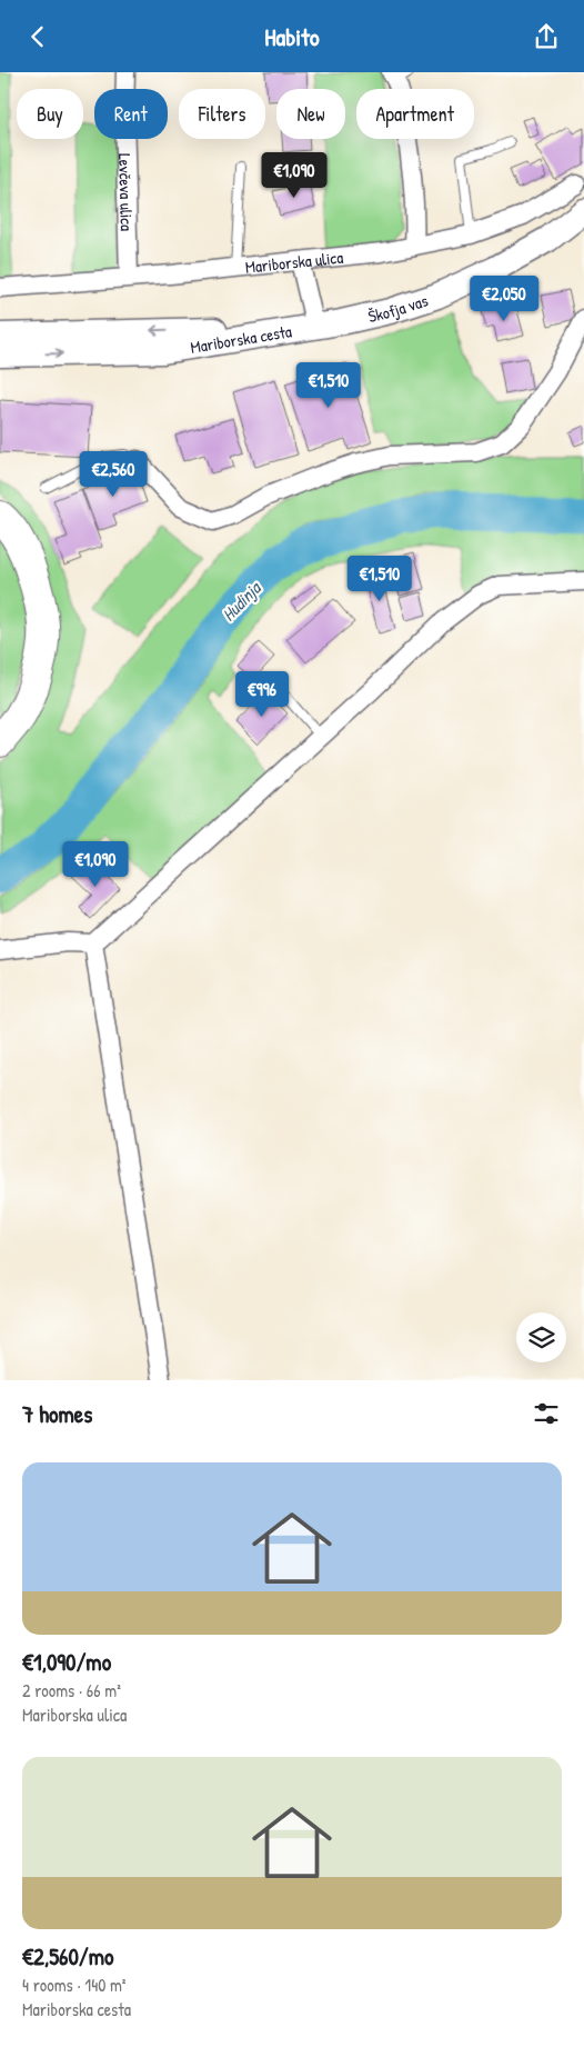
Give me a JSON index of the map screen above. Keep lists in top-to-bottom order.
{
  "streets": {
    "main road": ["Škofja vas", "Mariborska cesta"],
    "street": ["Levčeva ulica", "Mariborska ulica"]
  },
  "crossings": [
    ["Levčeva ulica", "Mariborska ulica"],
    ["Škofja vas", "Mariborska cesta"]
  ],
  "water": ["Hudinja"],
  "page": {
    "header": "Habito",
    "chip": [
      "Buy",
      "Rent",
      "Filters",
      "New",
      "Apartment"
    ],
    "price": [
      "€1,090",
      "€2,050",
      "€1,510",
      "€2,560",
      "€1,510",
      "€996",
      "€1,090"
    ],
    "heading": "7 homes",
    "list": [
      {
        "name": "€1,090/mo",
        "note": "2 rooms · 66 m² · Mariborska ulica"
      },
      {
        "name": "€2,560/mo",
        "note": "4 rooms · 140 m² · Mariborska cesta"
      }
    ]
  }
}
